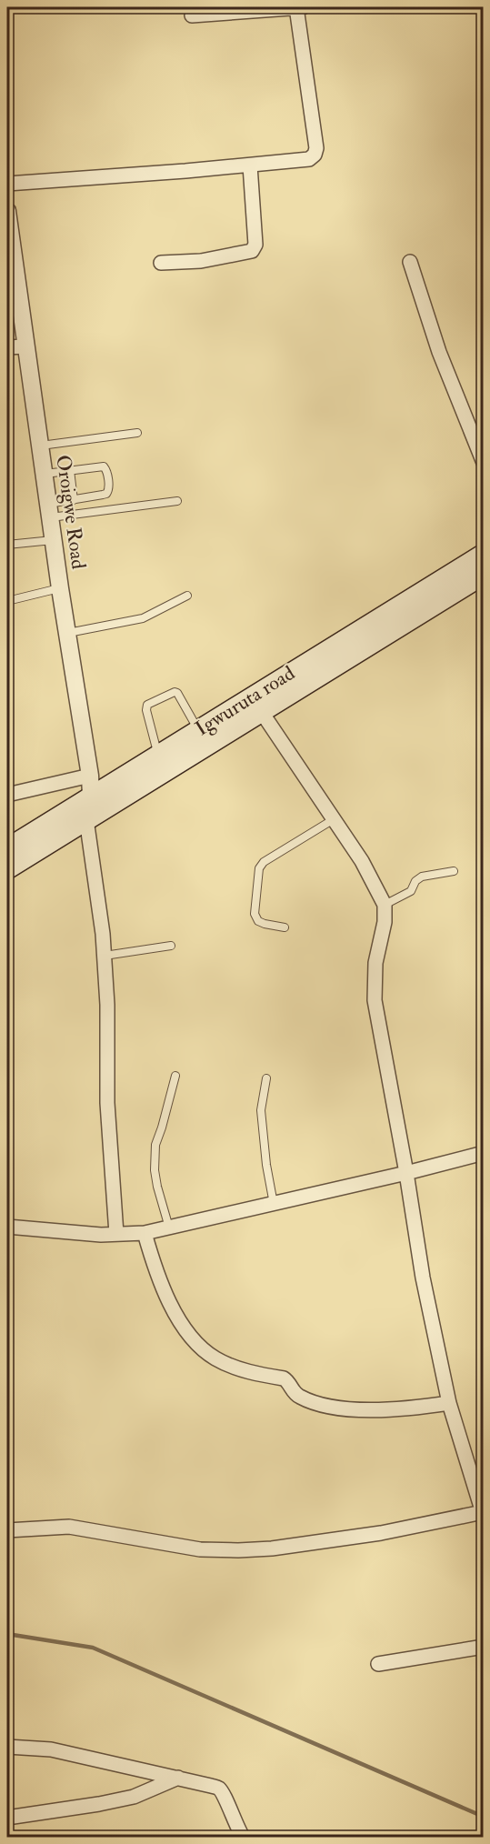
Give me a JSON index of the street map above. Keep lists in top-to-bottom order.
{
  "streets": {
    "main road": ["Igwuruta road"],
    "street": ["Oroigwe Road"]
  },
  "crossings": [
    ["Oroigwe Road", "Igwuruta road"]
  ]
}
